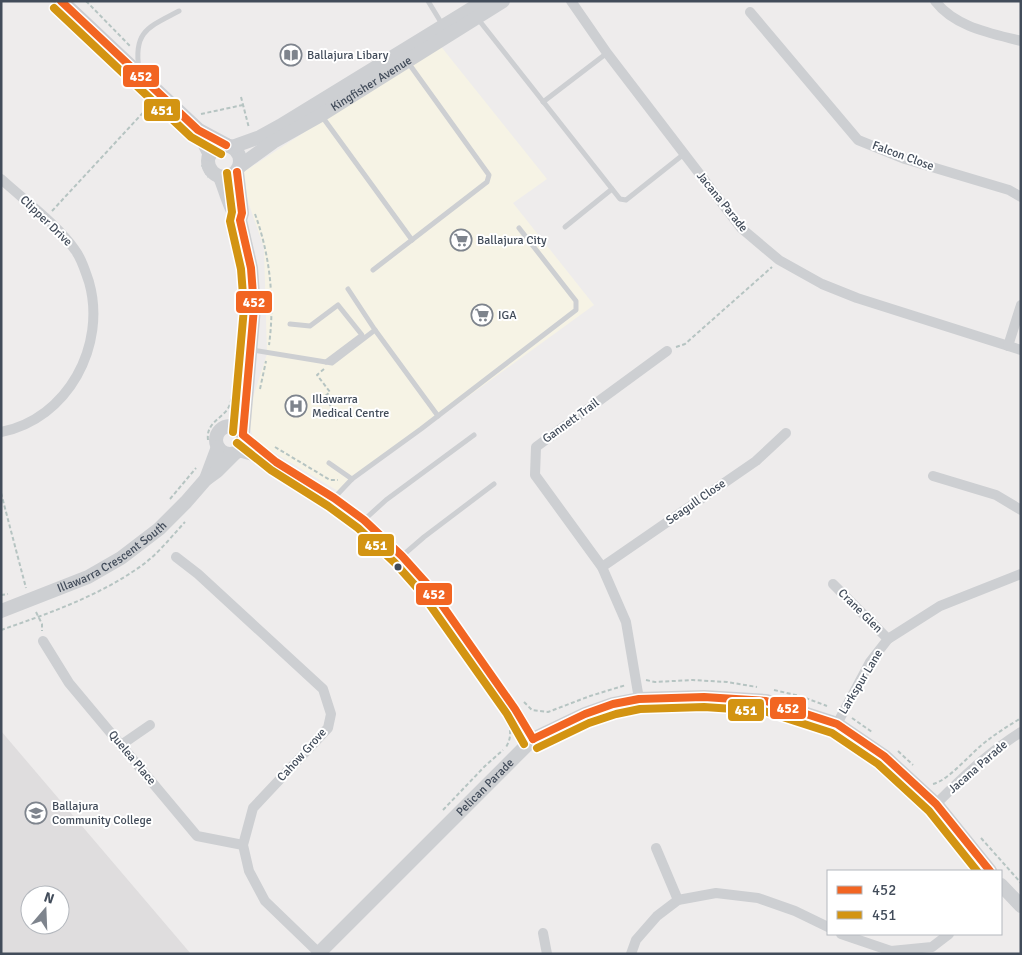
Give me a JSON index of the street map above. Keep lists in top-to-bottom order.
{
  "streets": {
    "street": [
      "Kingfisher Avenue",
      "Falcon Close",
      "Jacana Parade",
      "Clipper Drive",
      "Gannett Trail",
      "Seagull Close",
      "Illawarra Crescent South",
      "Crane Glen",
      "Larkspur Lane",
      "Cahow Grove",
      "Quelea Place",
      "Pelican Parade"
    ]
  },
  "crossings": [
    ["Jacana Parade", "Pelican Parade"],
    ["Gannett Trail", "Seagull Close"],
    ["Gannett Trail", "Pelican Parade"],
    ["Crane Glen", "Larkspur Lane"],
    ["Larkspur Lane", "Pelican Parade"],
    ["Cahow Grove", "Quelea Place"],
    ["Cahow Grove", "Pelican Parade"]
  ],
  "places": {
    "library": ["Ballajura Libary"],
    "supermarket": ["Ballajura City", "IGA"],
    "hospital": ["Illawarra Medical Centre"],
    "school or university": ["Ballajura Community College"]
  },
  "lines": ["transit line 452", "transit line 451"],
  "legend": ["452", "451"],
  "north": "top"
}
